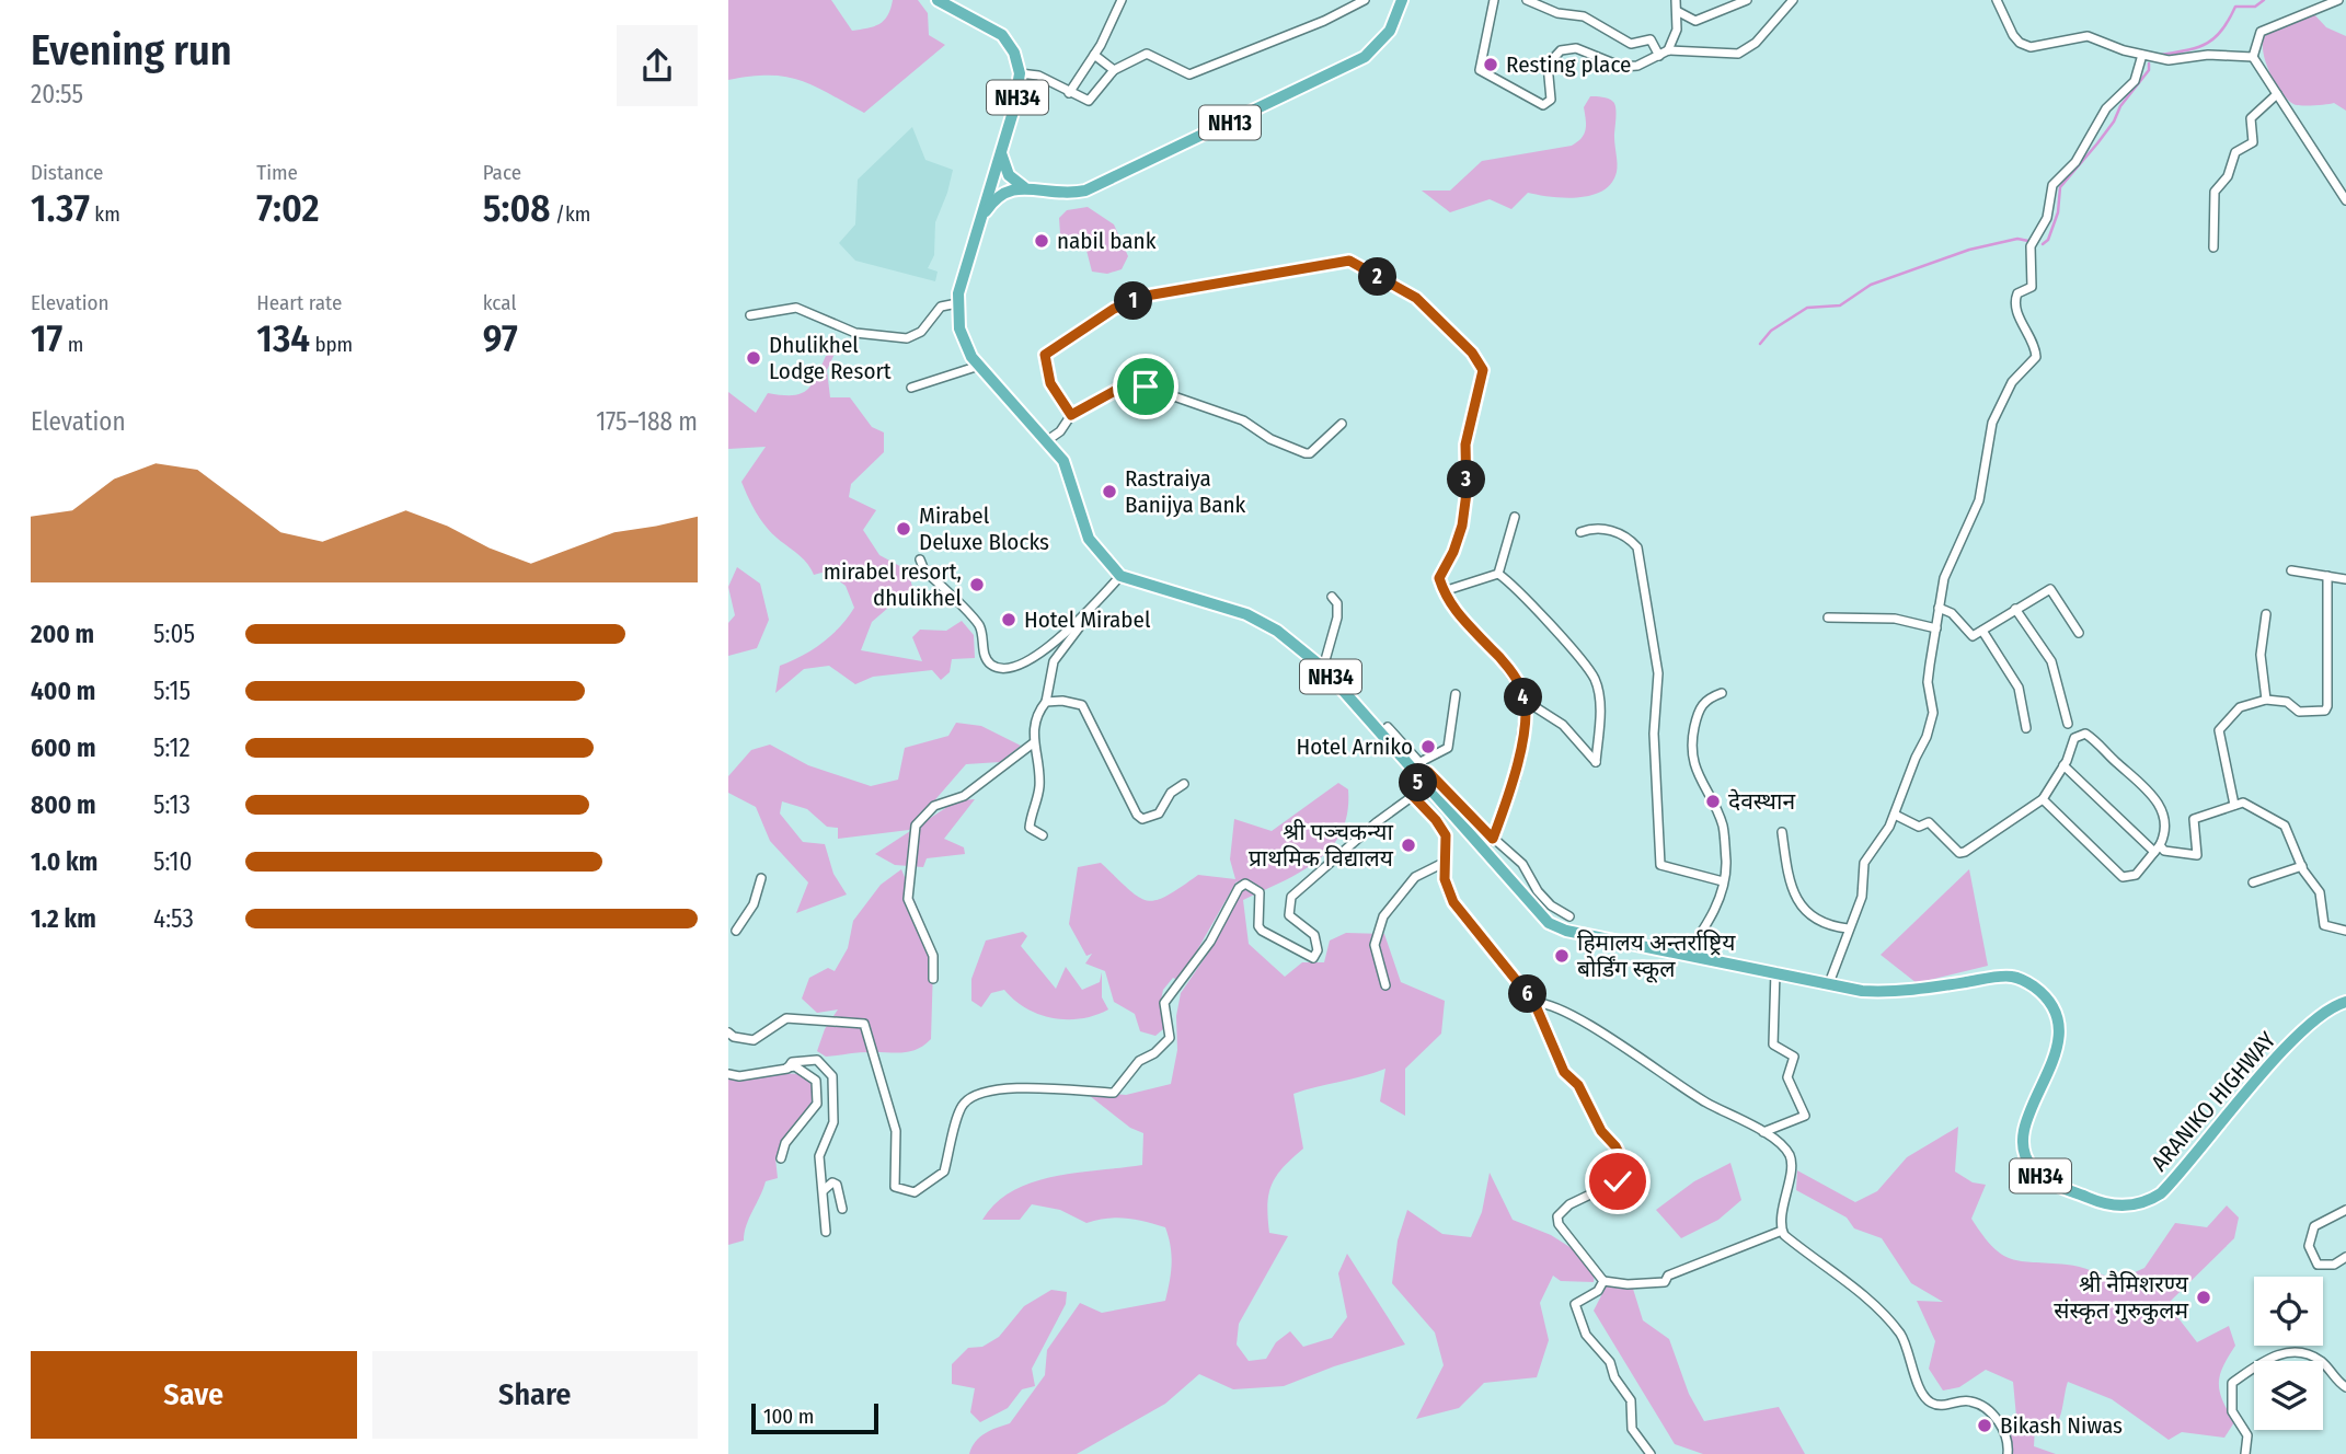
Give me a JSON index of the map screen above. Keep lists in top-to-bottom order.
{
  "streets": {
    "highway": ["NH34", "NH13", "ARANIKO HIGHWAY"]
  },
  "crossings": [
    ["NH34", "NH13"],
    ["NH34", "ARANIKO HIGHWAY"]
  ],
  "places": [
    "Resting place",
    "nabil bank",
    "Dhulikhel Lodge Resort",
    "Rastraiya Banijya Bank",
    "Mirabel Deluxe Blocks",
    "mirabel resort, dhulikhel",
    "Hotel Mirabel",
    "Hotel Arniko",
    "देवस्थान",
    "श्री पञ्चकन्या प्राथमिक विद्यालय",
    "हिमालय अन्तर्राष्ट्रिय बोर्डिंग स्कूल",
    "श्री नैमिशरण्य संस्कृत गुरुकुलम",
    "Bikash Niwas"
  ],
  "scale_bar": "100 m",
  "page": {
    "heading": ["Evening run", "20:55"],
    "stats": [
      ["Distance", "1.37 km"],
      ["Time", "7:02"],
      ["Pace", "5:08 /km"],
      ["Elevation", "17 m"],
      ["Heart rate", "134 bpm"],
      ["kcal", "97"]
    ],
    "pins": [
      "2",
      "1",
      "3",
      "4",
      "5",
      "6"
    ],
    "chart": ["Elevation", "175–188 m"],
    "list": [
      {
        "name": "200 m",
        "note": "5:05"
      },
      {
        "name": "400 m",
        "note": "5:15"
      },
      {
        "name": "600 m",
        "note": "5:12"
      },
      {
        "name": "800 m",
        "note": "5:13"
      },
      {
        "name": "1.0 km",
        "note": "5:10"
      },
      {
        "name": "1.2 km",
        "note": "4:53"
      }
    ],
    "buttons": ["Save", "Share"],
    "scale": "100 m"
  }
}
